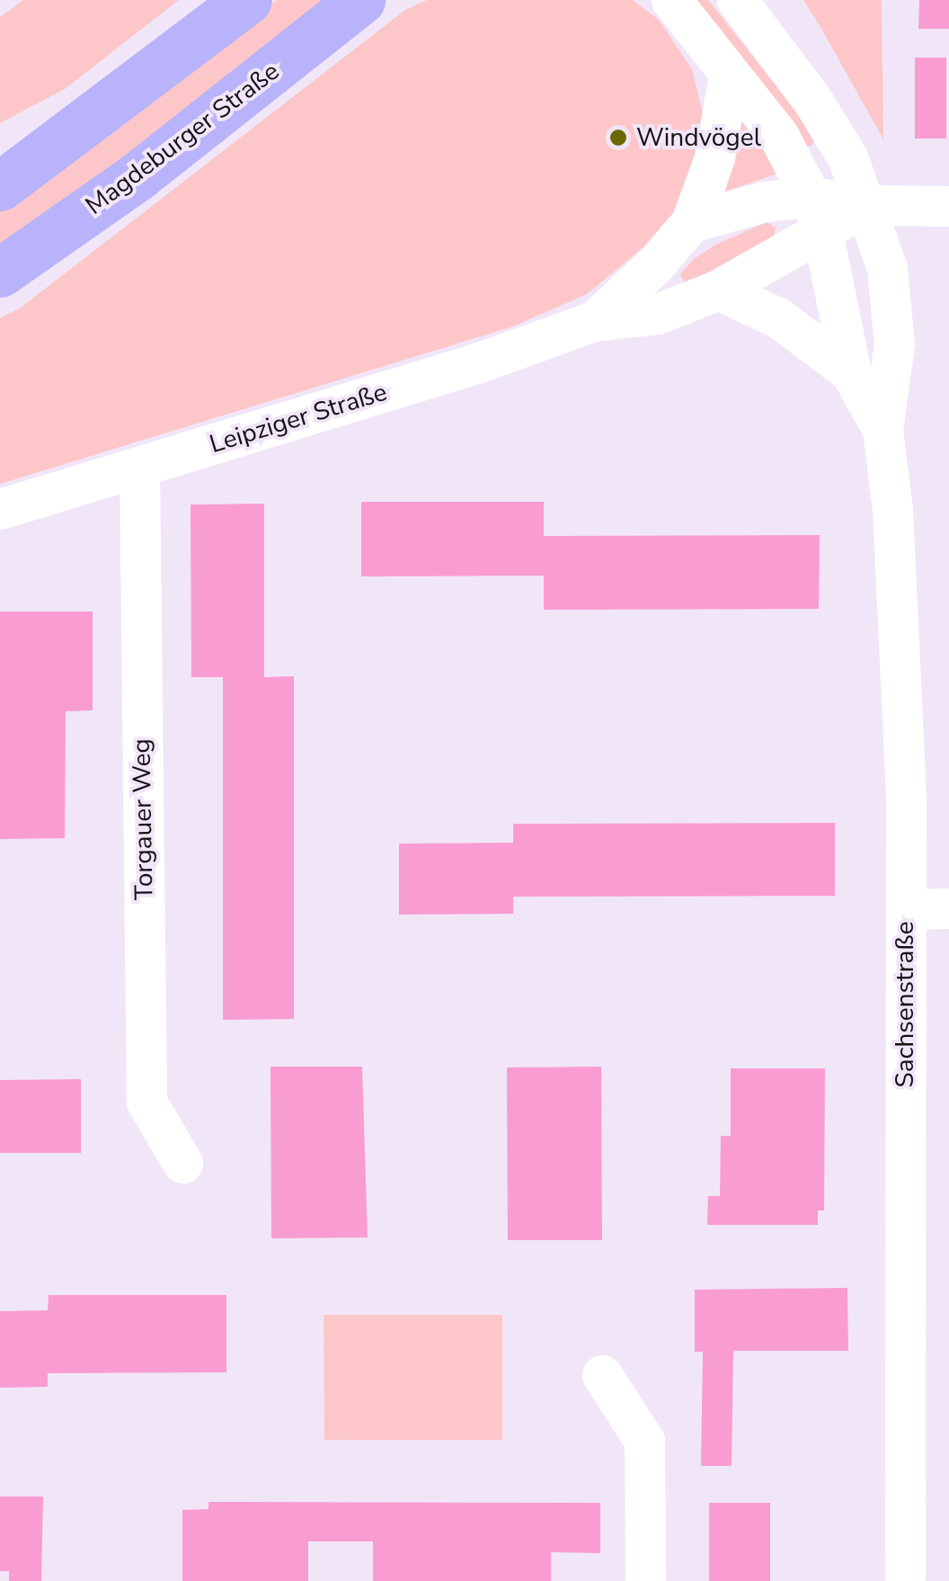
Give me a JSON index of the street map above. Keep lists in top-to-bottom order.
{
  "streets": {
    "main road": ["Magdeburger Straße"],
    "street": ["Leipziger Straße", "Torgauer Weg", "Sachsenstraße"]
  },
  "crossings": [
    ["Leipziger Straße", "Torgauer Weg"],
    ["Leipziger Straße", "Sachsenstraße"]
  ],
  "places": ["Windvögel"]
}
